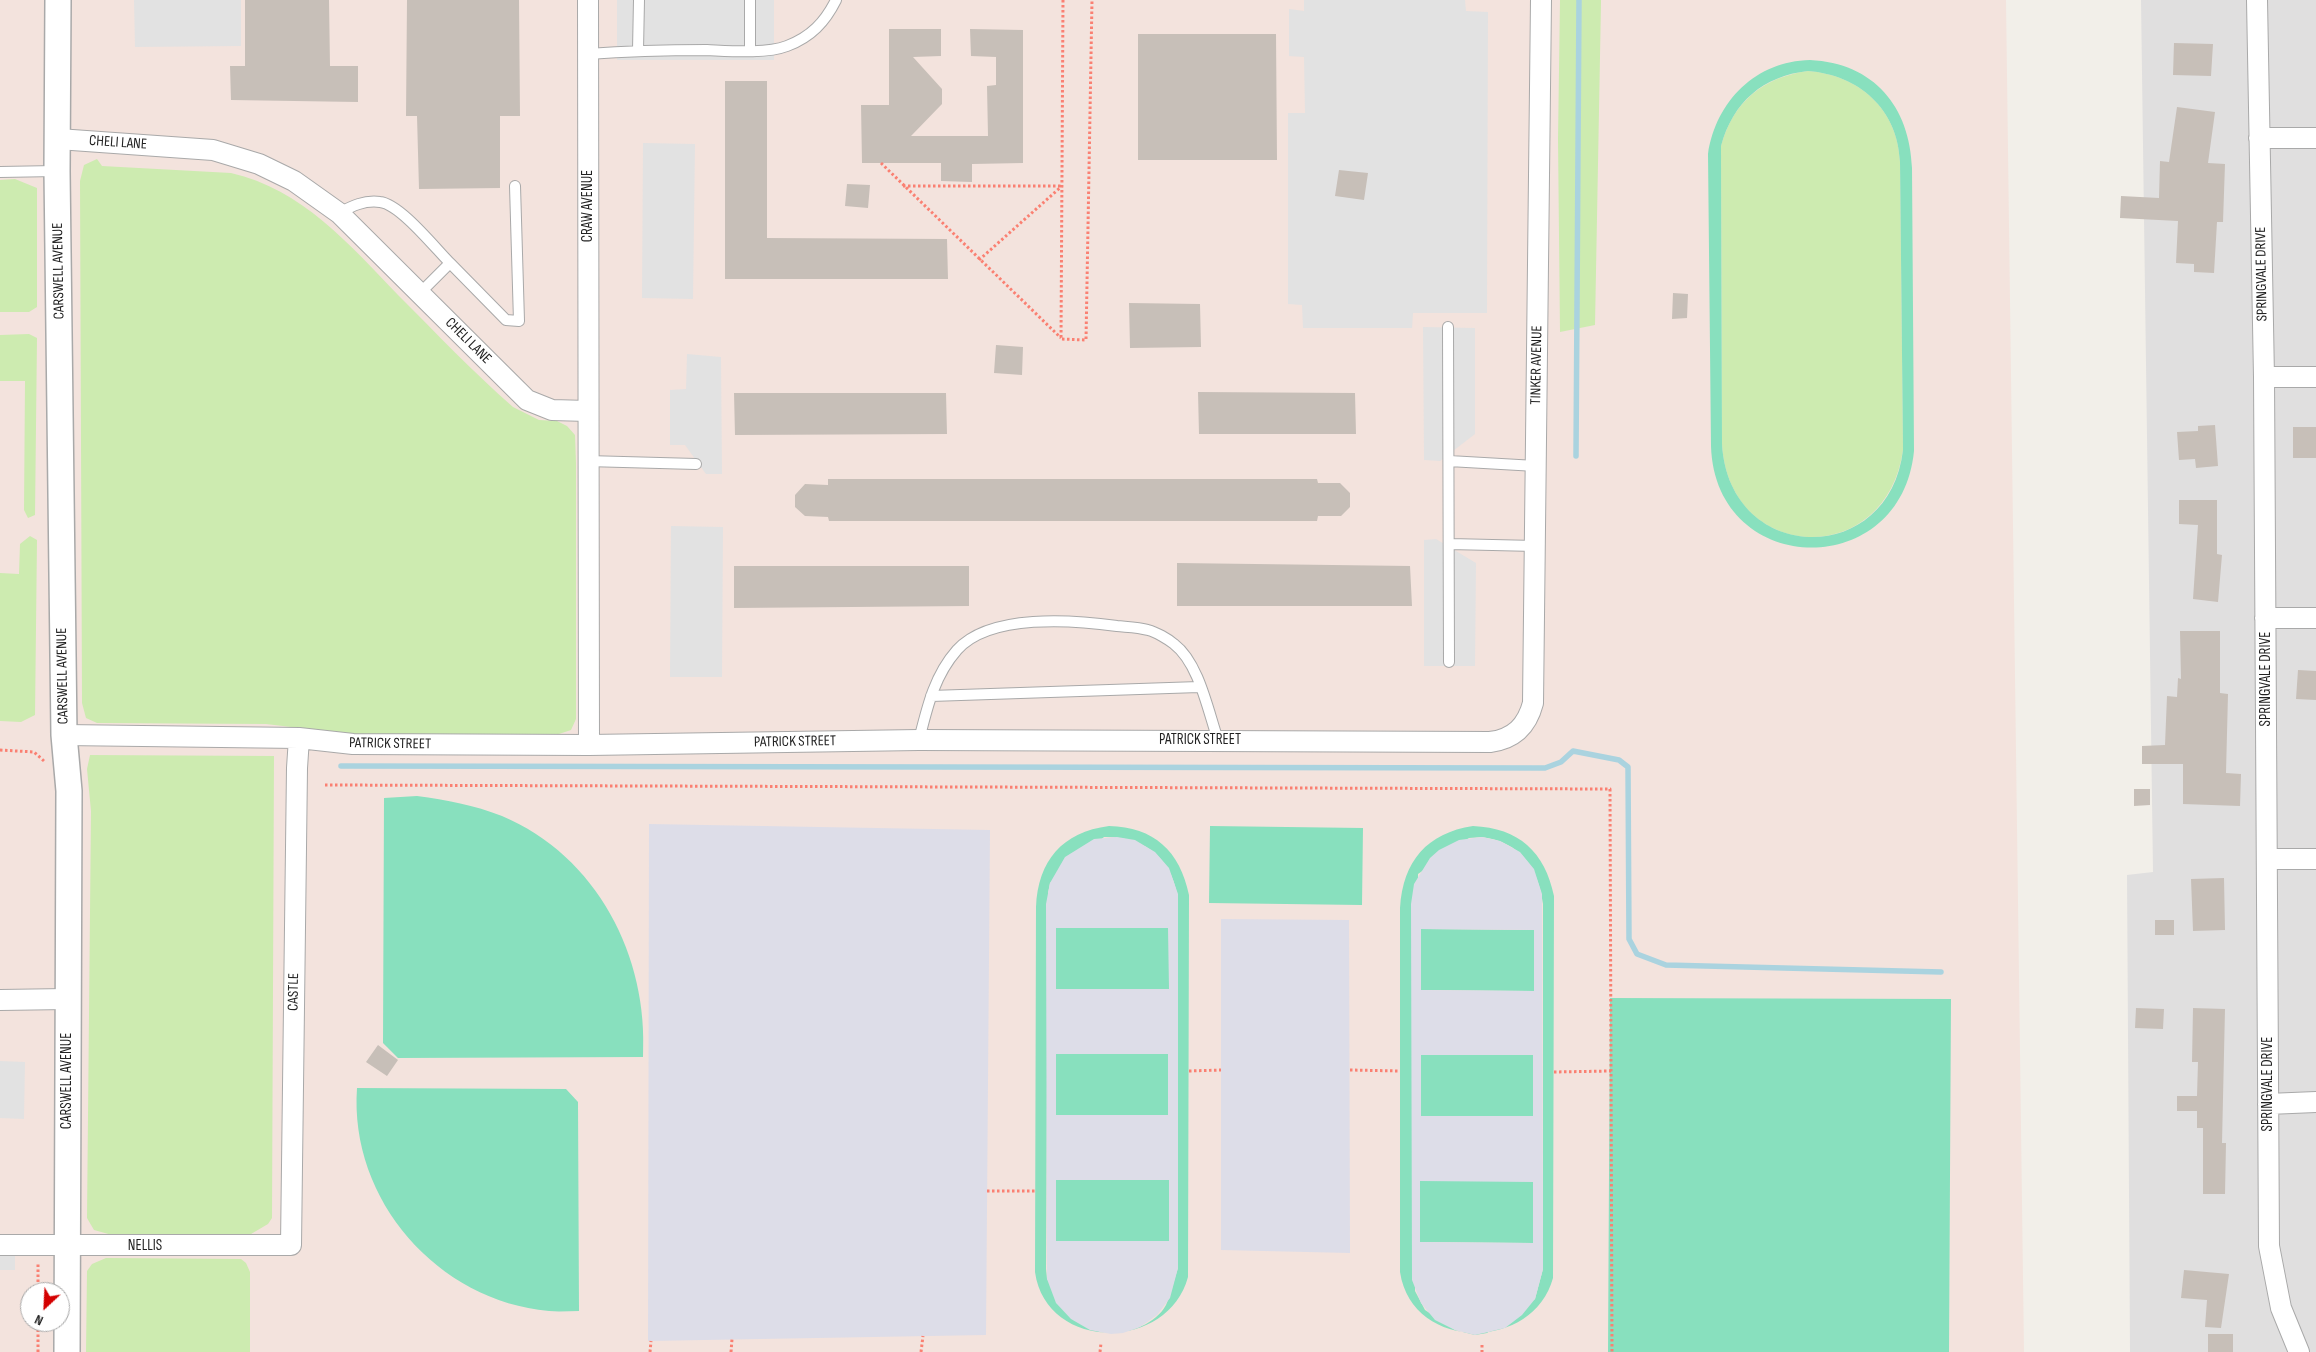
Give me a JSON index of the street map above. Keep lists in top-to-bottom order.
{
  "streets": {
    "street": [
      "CHELI LANE",
      "CRAW AVENUE",
      "CARSWELL AVENUE",
      "SPRINGVALE DRIVE",
      "TINKER AVENUE",
      "PATRICK STREET",
      "CASTLE",
      "NELLIS"
    ]
  },
  "crossings": [
    ["CHELI LANE", "CRAW AVENUE"],
    ["CHELI LANE", "CARSWELL AVENUE"],
    ["CARSWELL AVENUE", "PATRICK STREET"],
    ["CARSWELL AVENUE", "NELLIS"],
    ["TINKER AVENUE", "PATRICK STREET"],
    ["PATRICK STREET", "CASTLE"],
    ["CASTLE", "NELLIS"]
  ],
  "north": "bottom left"
}
